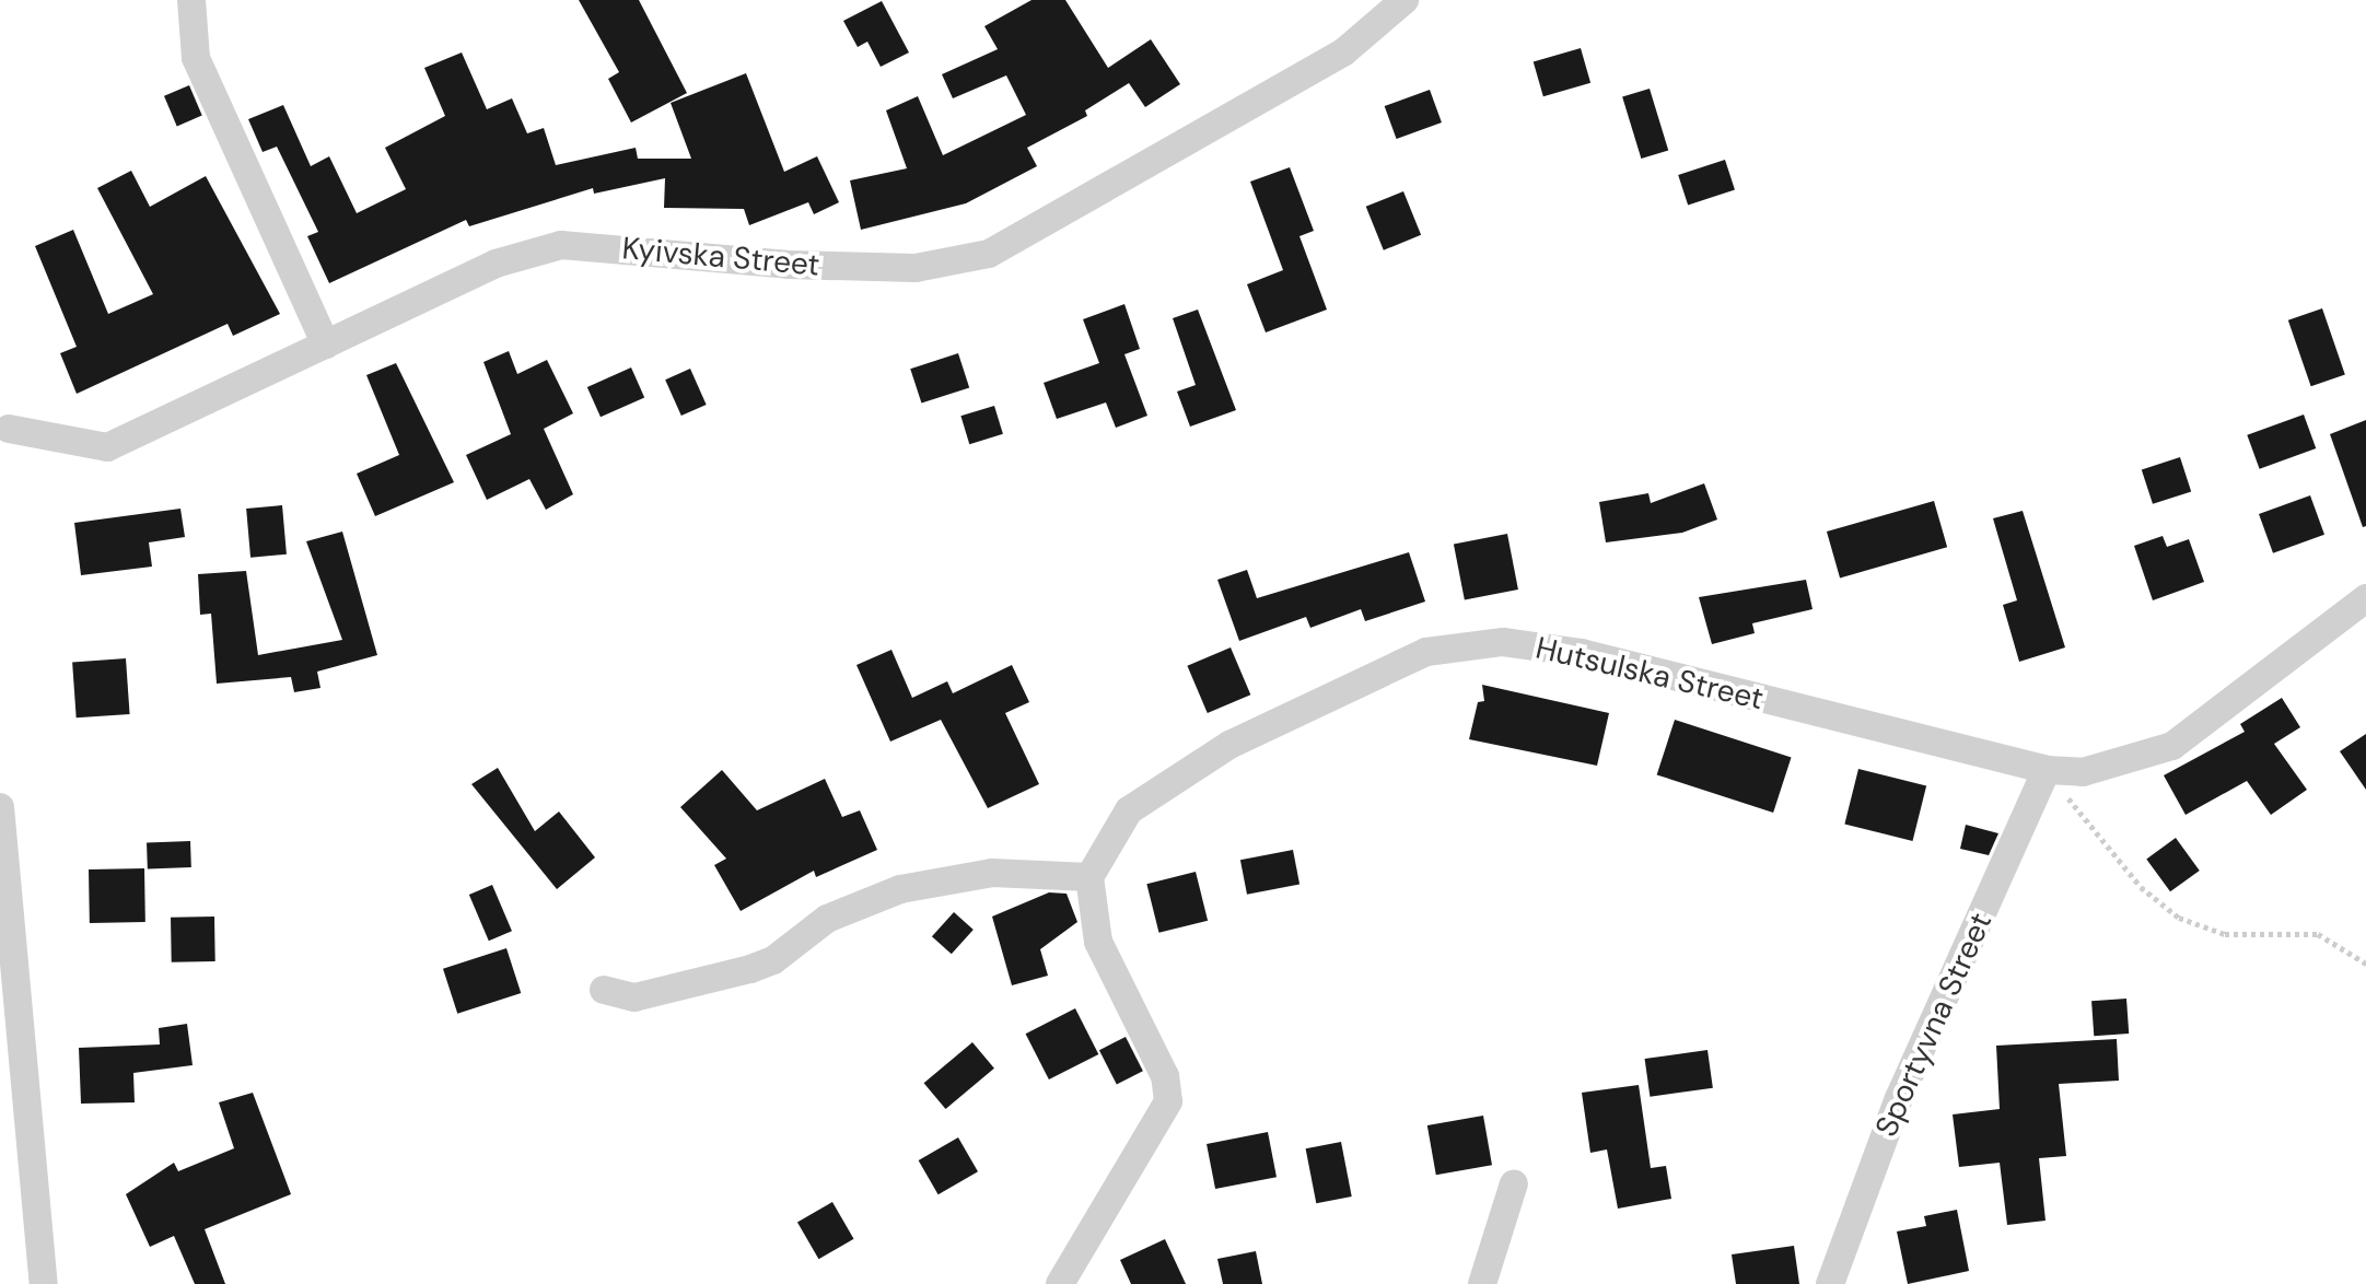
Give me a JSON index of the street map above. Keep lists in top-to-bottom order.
{
  "streets": {
    "street": ["Kyivska Street", "Hutsulska Street", "Sportyvna Street"]
  },
  "crossings": [
    ["Hutsulska Street", "Sportyvna Street"]
  ]
}
